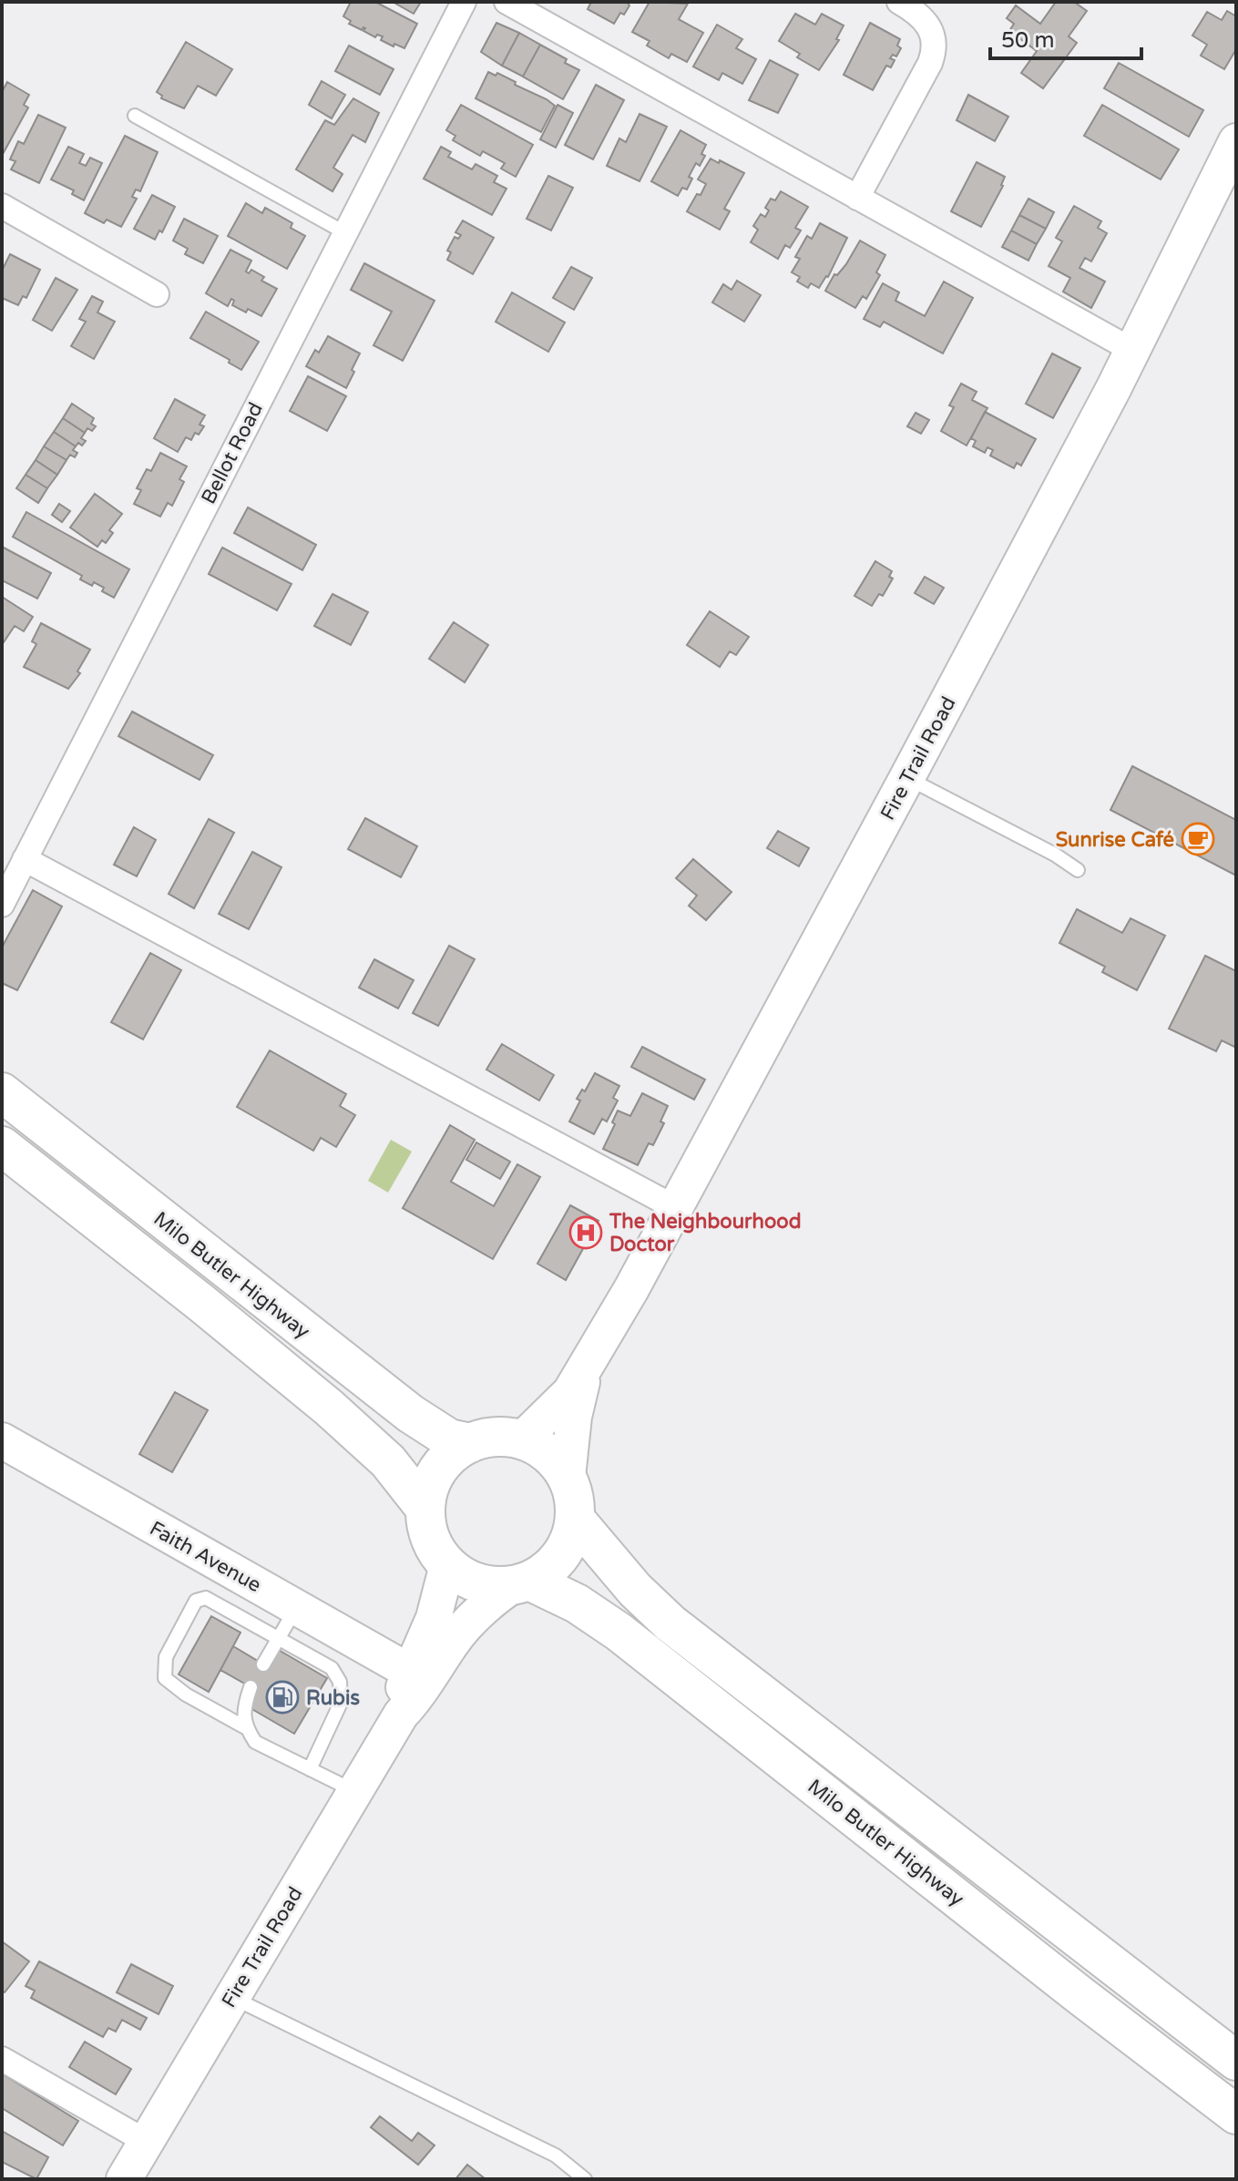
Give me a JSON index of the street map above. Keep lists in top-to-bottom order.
{
  "streets": {
    "main road": ["Fire Trail Road", "Milo Butler Highway", "Faith Avenue"],
    "street": ["Bellot Road"]
  },
  "crossings": [
    ["Fire Trail Road", "Milo Butler Highway"],
    ["Fire Trail Road", "Faith Avenue"]
  ],
  "places": {
    "cafe": ["Sunrise Café"],
    "hospital": ["The Neighbourhood Doctor"],
    "fuel station": ["Rubis"]
  },
  "scale_bar": "50 m"
}
